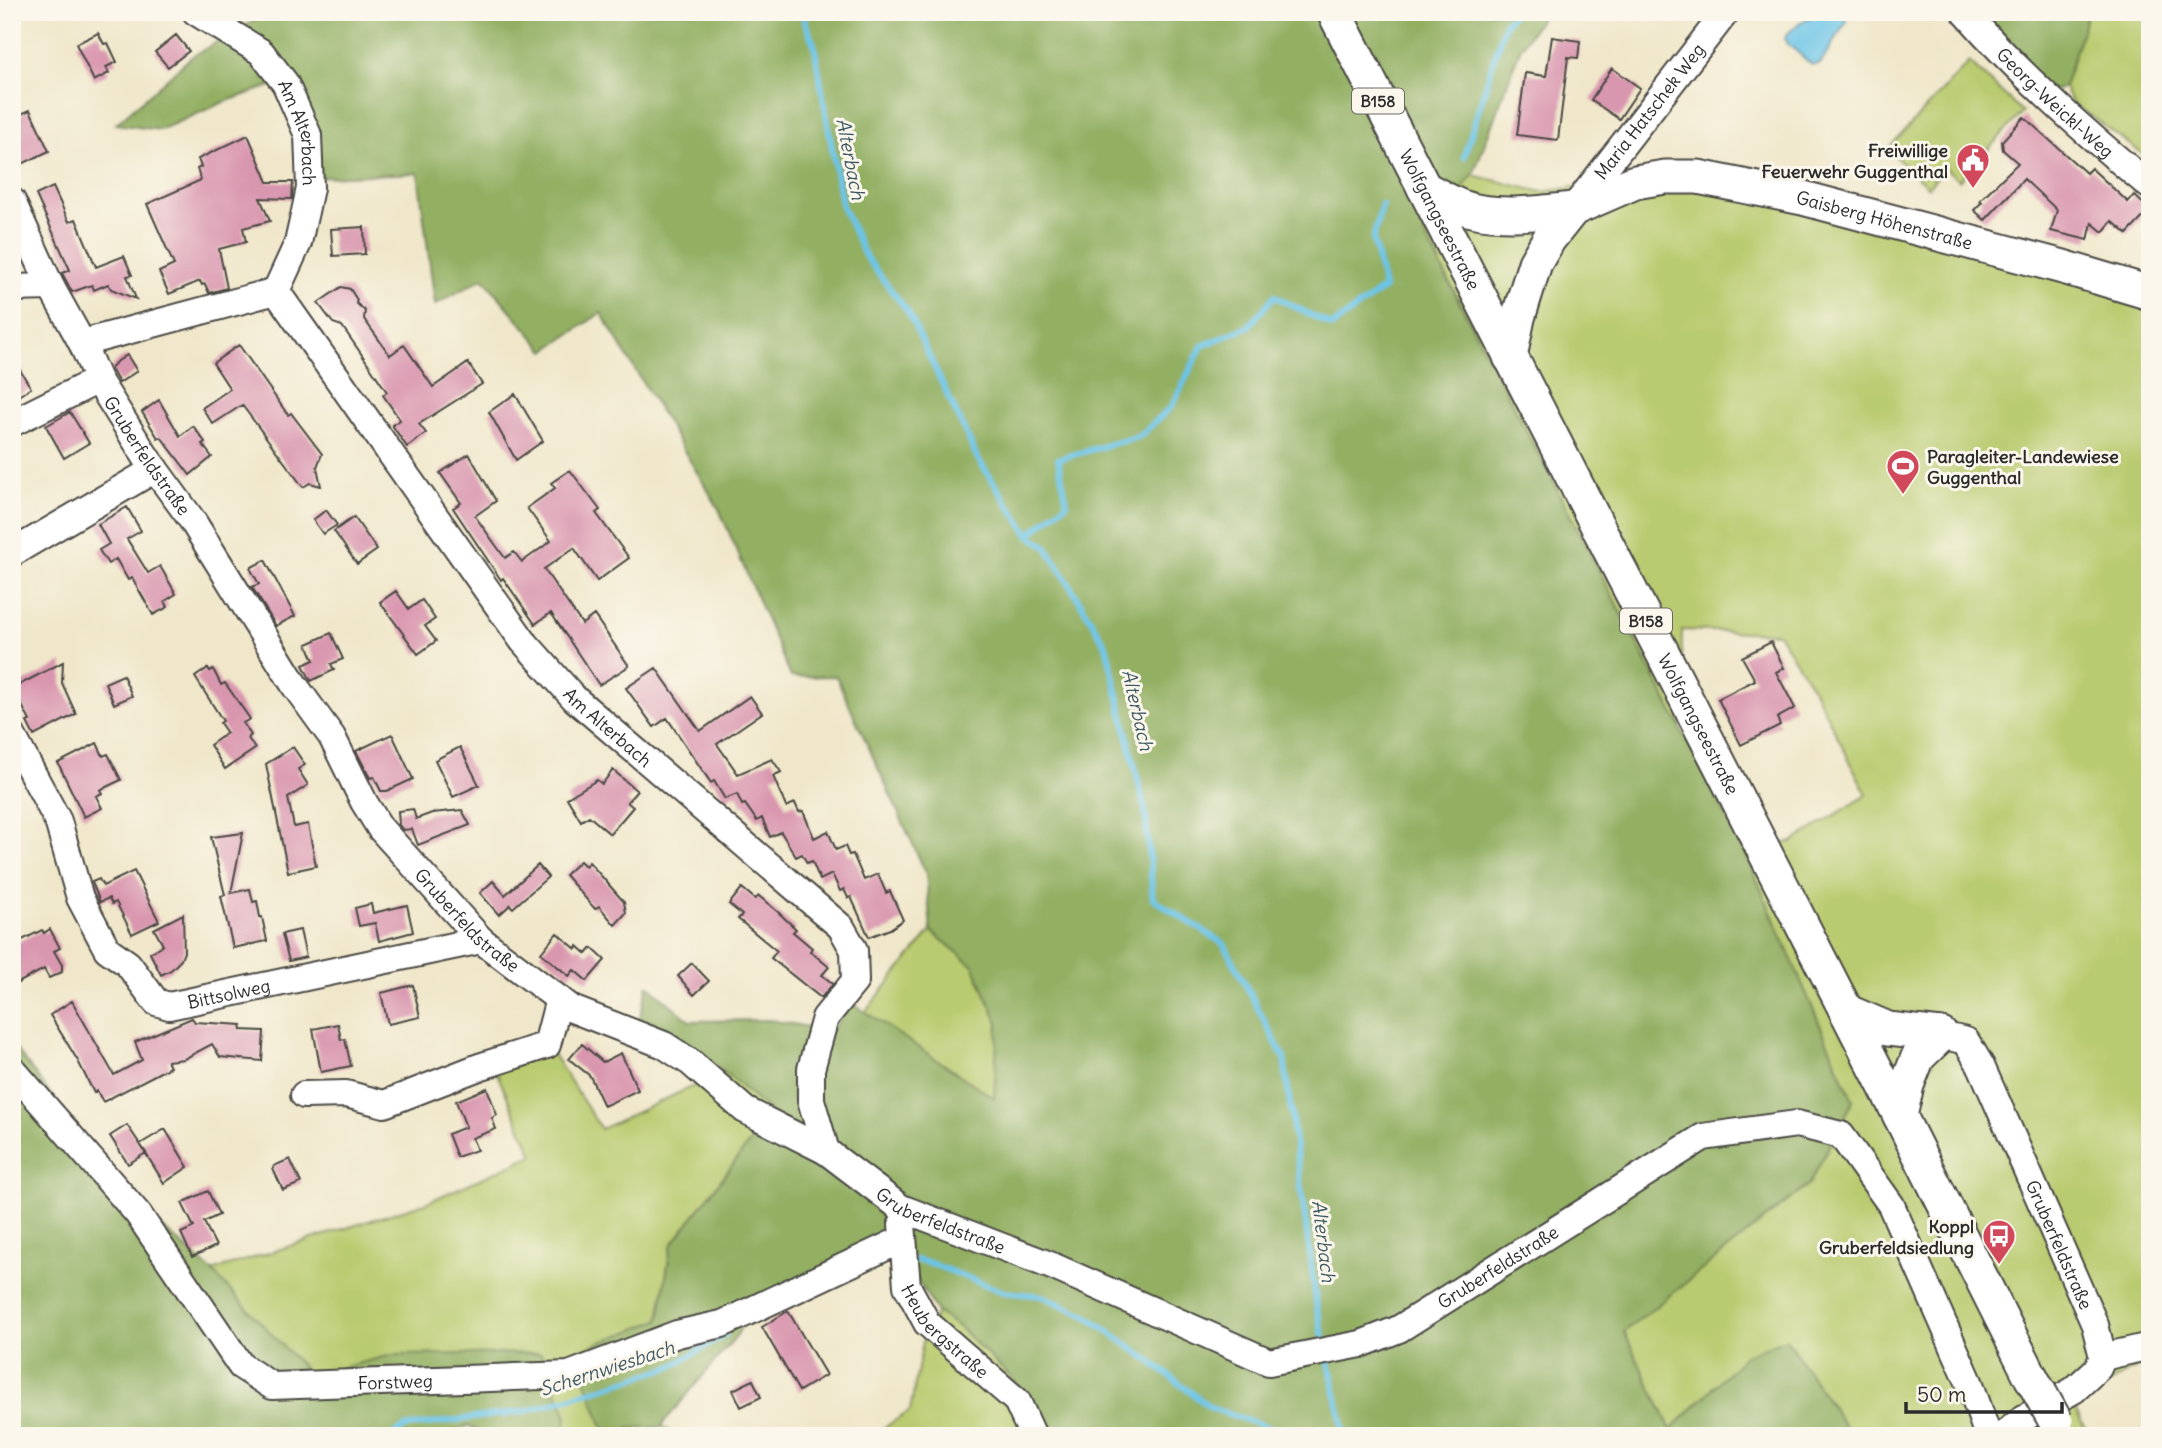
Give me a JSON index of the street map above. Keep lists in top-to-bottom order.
{
  "streets": {
    "main road": ["B158", "Wolfgangseestraße", "Gaisberg Höhenstraße"],
    "street": [
      "Georg-Weickl-Weg",
      "Maria Hatschek Weg",
      "Am Alterbach",
      "Gruberfeldstraße",
      "Bittsolweg",
      "Heubergstraße",
      "Forstweg"
    ]
  },
  "crossings": [
    ["Maria Hatschek Weg", "Gaisberg Höhenstraße"],
    ["Am Alterbach", "Gruberfeldstraße"],
    ["Wolfgangseestraße", "Gaisberg Höhenstraße"],
    ["Gruberfeldstraße", "Bittsolweg"],
    ["Gruberfeldstraße", "Heubergstraße"],
    ["Heubergstraße", "Forstweg"]
  ],
  "water": ["Alterbach", "Schernwiesbach"],
  "places": {
    "public building": ["Freiwillige Feuerwehr Guggenthal"],
    "sports": ["Paragleiter-Landewiese Guggenthal"],
    "bus stop": ["Koppl Gruberfeldsiedlung"]
  },
  "scale_bar": "50 m"
}
